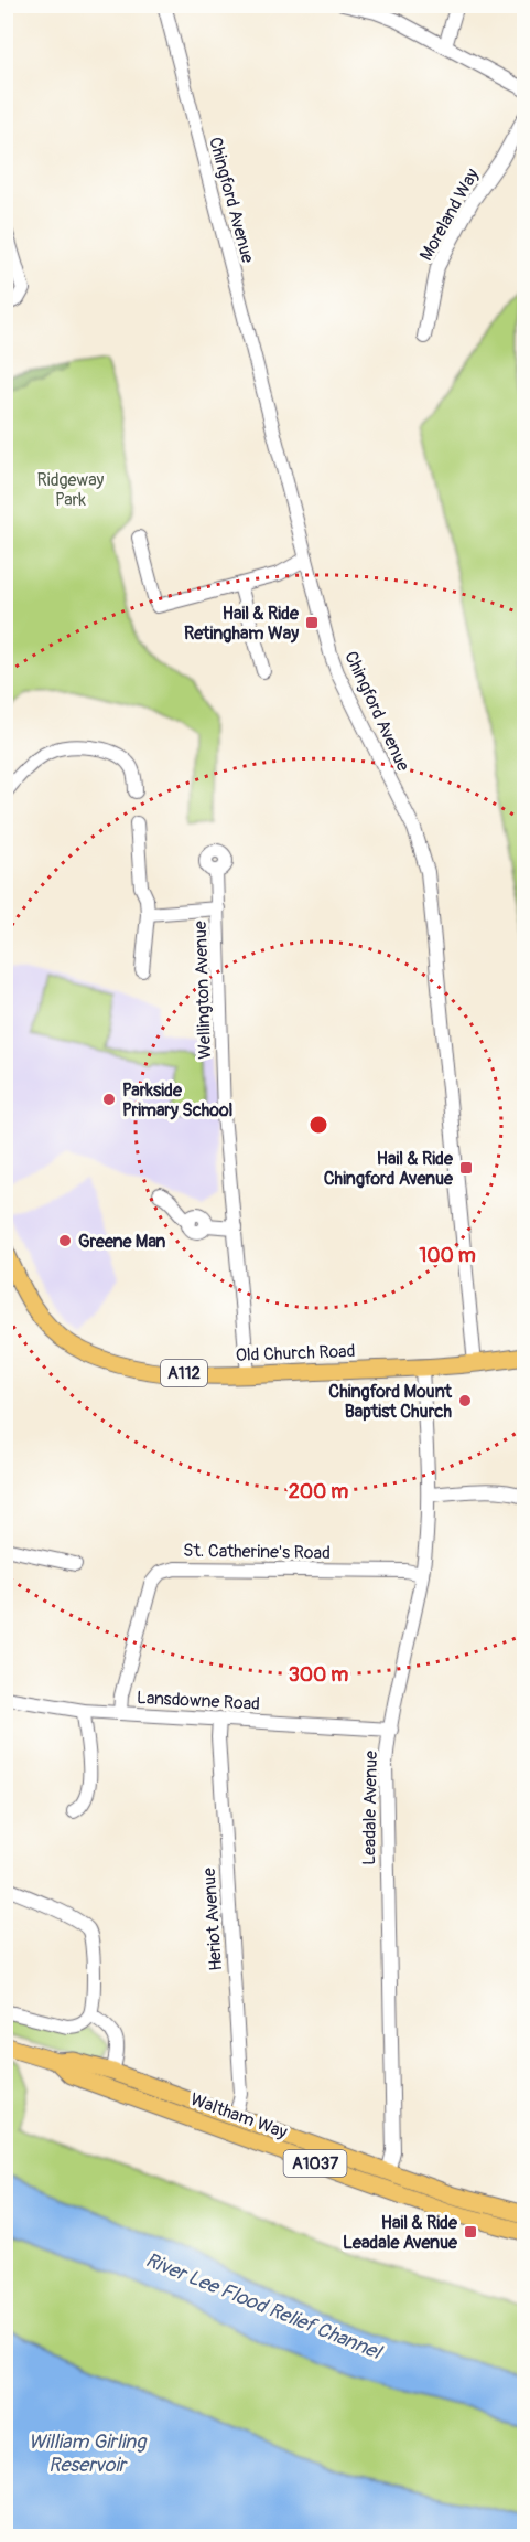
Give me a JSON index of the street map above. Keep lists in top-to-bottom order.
{
  "streets": {
    "main road": [
      "Old Church Road",
      "A112",
      "Waltham Way",
      "A1037"
    ],
    "street": [
      "Chingford Avenue",
      "Moreland Way",
      "Wellington Avenue",
      "St. Catherine's Road",
      "Lansdowne Road",
      "Leadale Avenue",
      "Heriot Avenue"
    ]
  },
  "crossings": [
    ["Chingford Avenue", "Old Church Road"],
    ["Wellington Avenue", "Old Church Road"],
    ["Old Church Road", "Leadale Avenue"],
    ["St. Catherine's Road", "Lansdowne Road"],
    ["St. Catherine's Road", "Leadale Avenue"],
    ["Lansdowne Road", "Leadale Avenue"],
    ["Lansdowne Road", "Heriot Avenue"],
    ["Leadale Avenue", "Waltham Way"],
    ["Heriot Avenue", "Waltham Way"],
    ["Waltham Way", "A1037"]
  ],
  "water": ["River Lee Flood Relief Channel", "William Girling Reservoir"],
  "parks": ["Ridgeway Park"],
  "places": {
    "transit": ["Hail & Ride Retingham Way", "Hail & Ride Chingford Avenue", "Hail & Ride Leadale Avenue"],
    "other": ["Parkside Primary School", "Greene Man", "Chingford Mount Baptist Church"]
  },
  "rings": ["100 m", "200 m", "300 m"]
}
